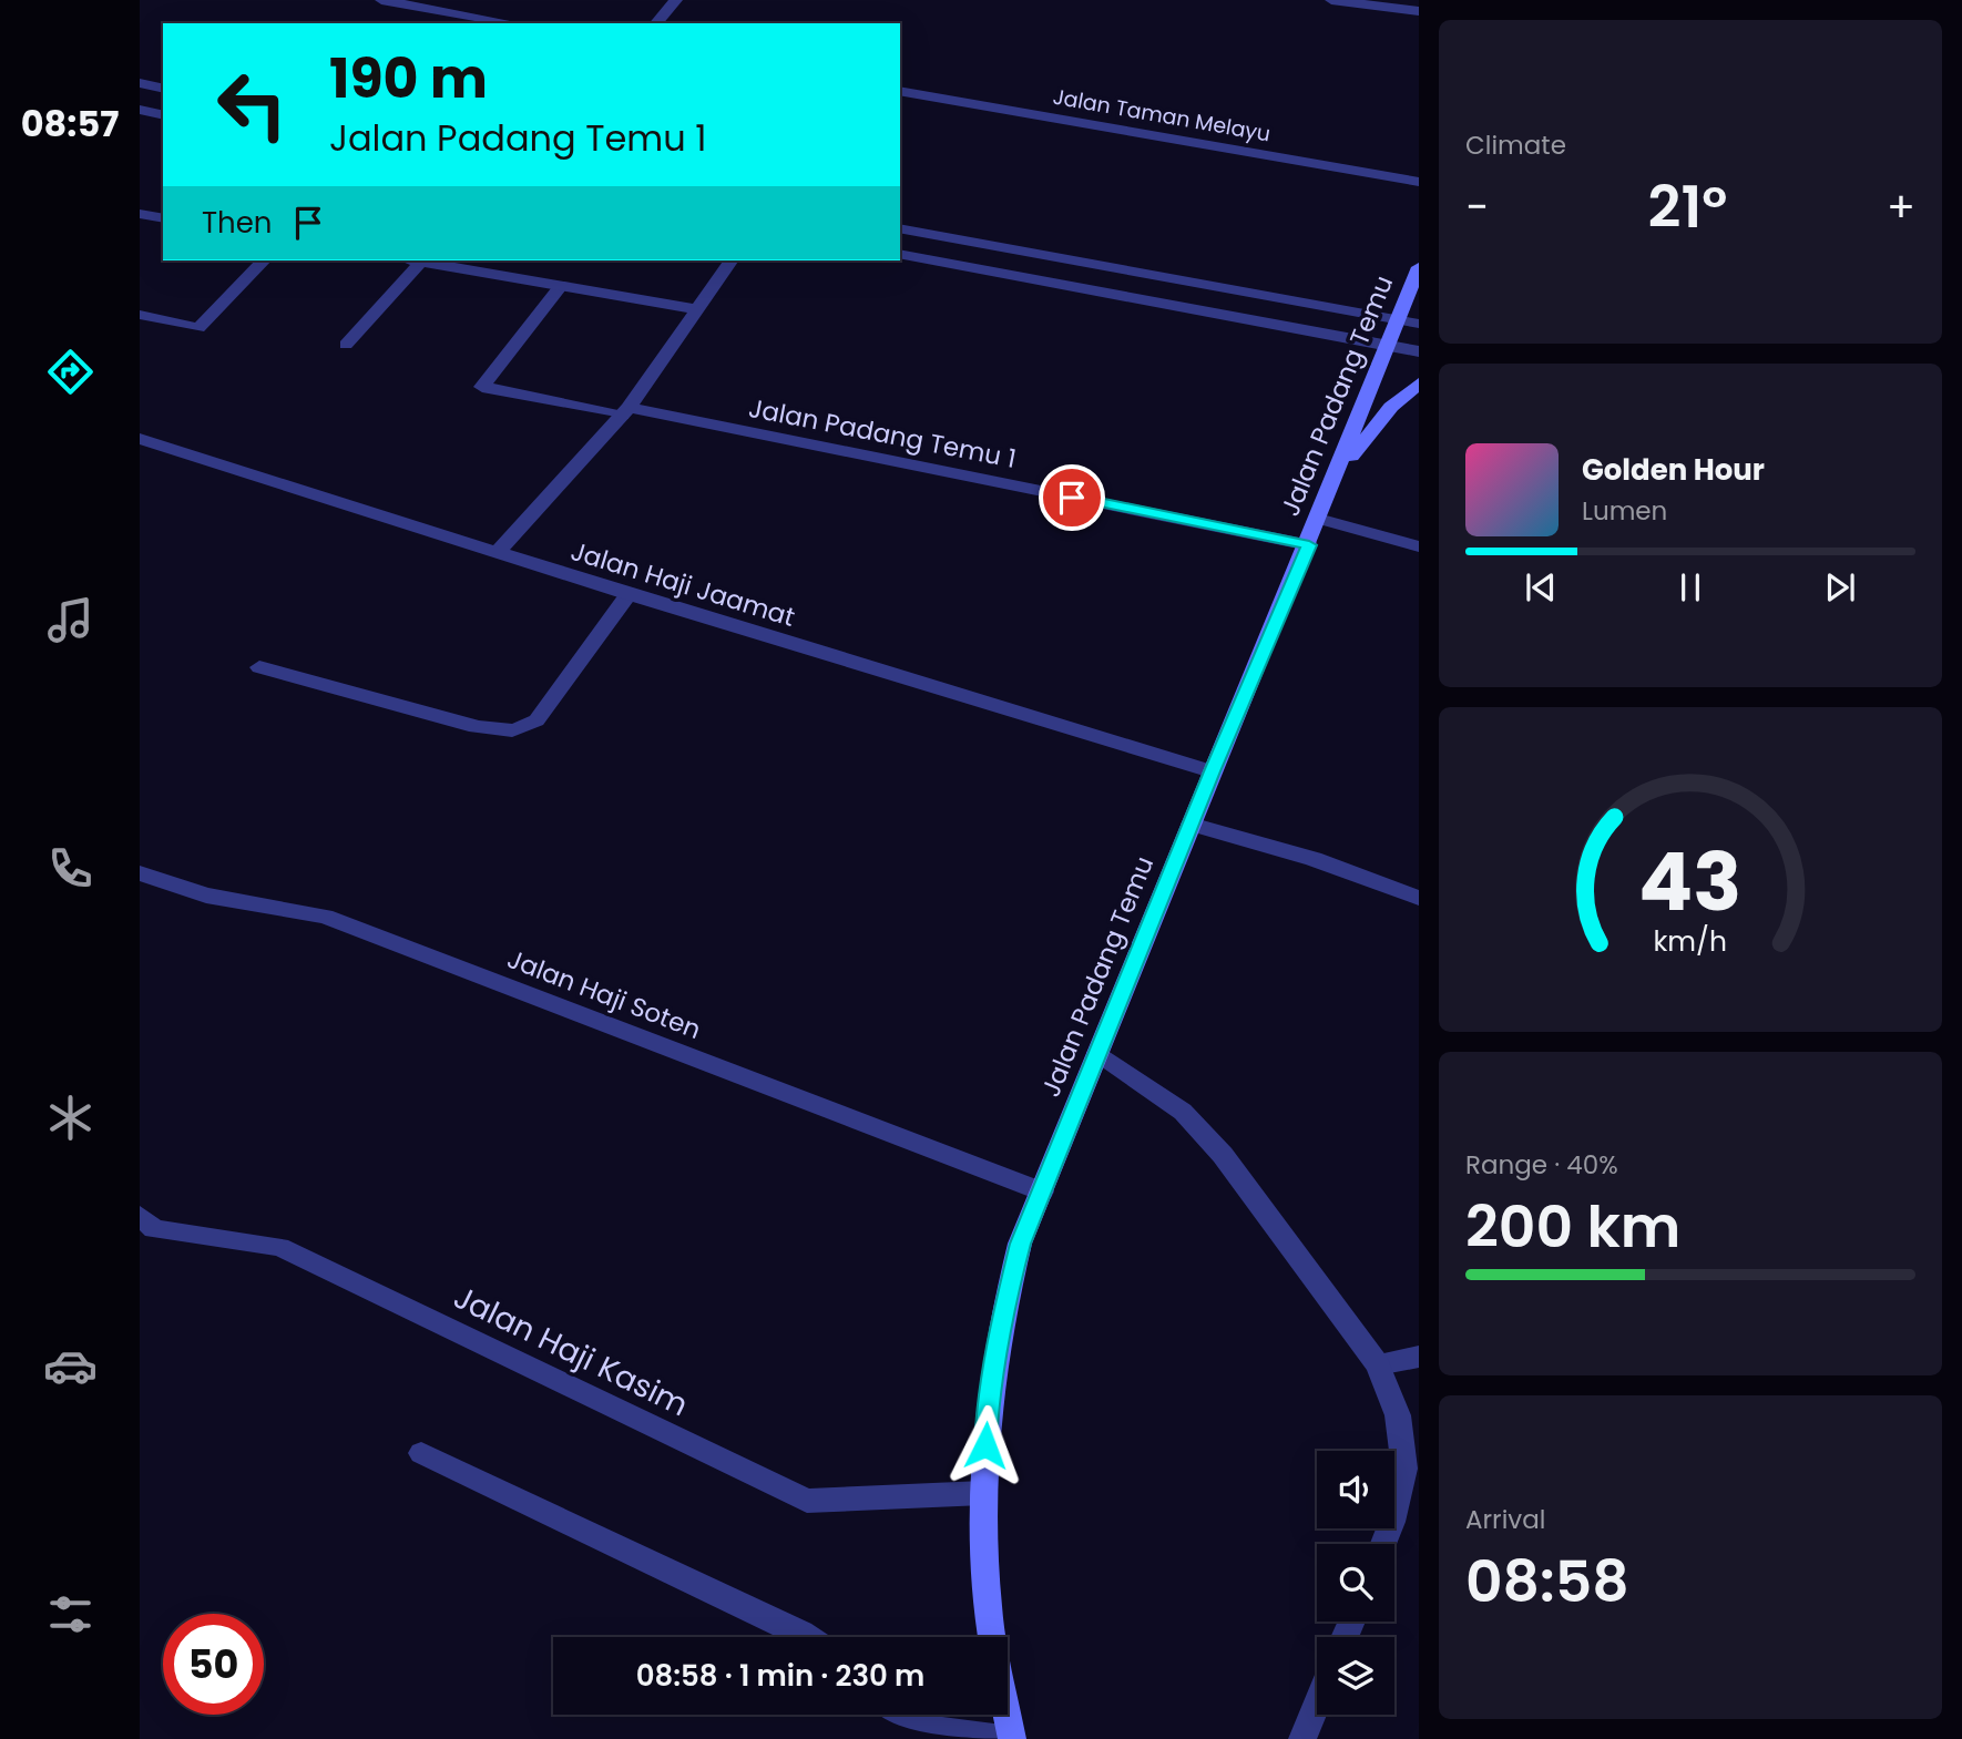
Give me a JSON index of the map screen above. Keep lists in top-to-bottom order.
{
  "streets": {
    "main road": ["Jalan Padang Temu"],
    "street": [
      "Jalan Taman Melayu",
      "Jalan Padang Temu 1",
      "Jalan Haji Jaamat",
      "Jalan Haji Soten",
      "Jalan Haji Kasim"
    ]
  },
  "crossings": [
    ["Jalan Padang Temu", "Jalan Padang Temu 1"],
    ["Jalan Padang Temu", "Jalan Haji Jaamat"],
    ["Jalan Padang Temu", "Jalan Haji Soten"],
    ["Jalan Padang Temu", "Jalan Haji Kasim"]
  ],
  "page": {
    "tabs": "08:57",
    "tile": [
      "Climate",
      ["Range · 40%", "200 km"],
      ["Arrival", "08:58"]
    ],
    "turn": ["190 m", "Jalan Padang Temu 1"],
    "heat": ["−", "21°", "+"],
    "then": "Then",
    "song": ["Golden Hour", "Lumen"],
    "limit": "50",
    "trip": "08:58 · 1 min · 230 m",
    "gauge": ["43", "km/h"]
  }
}
